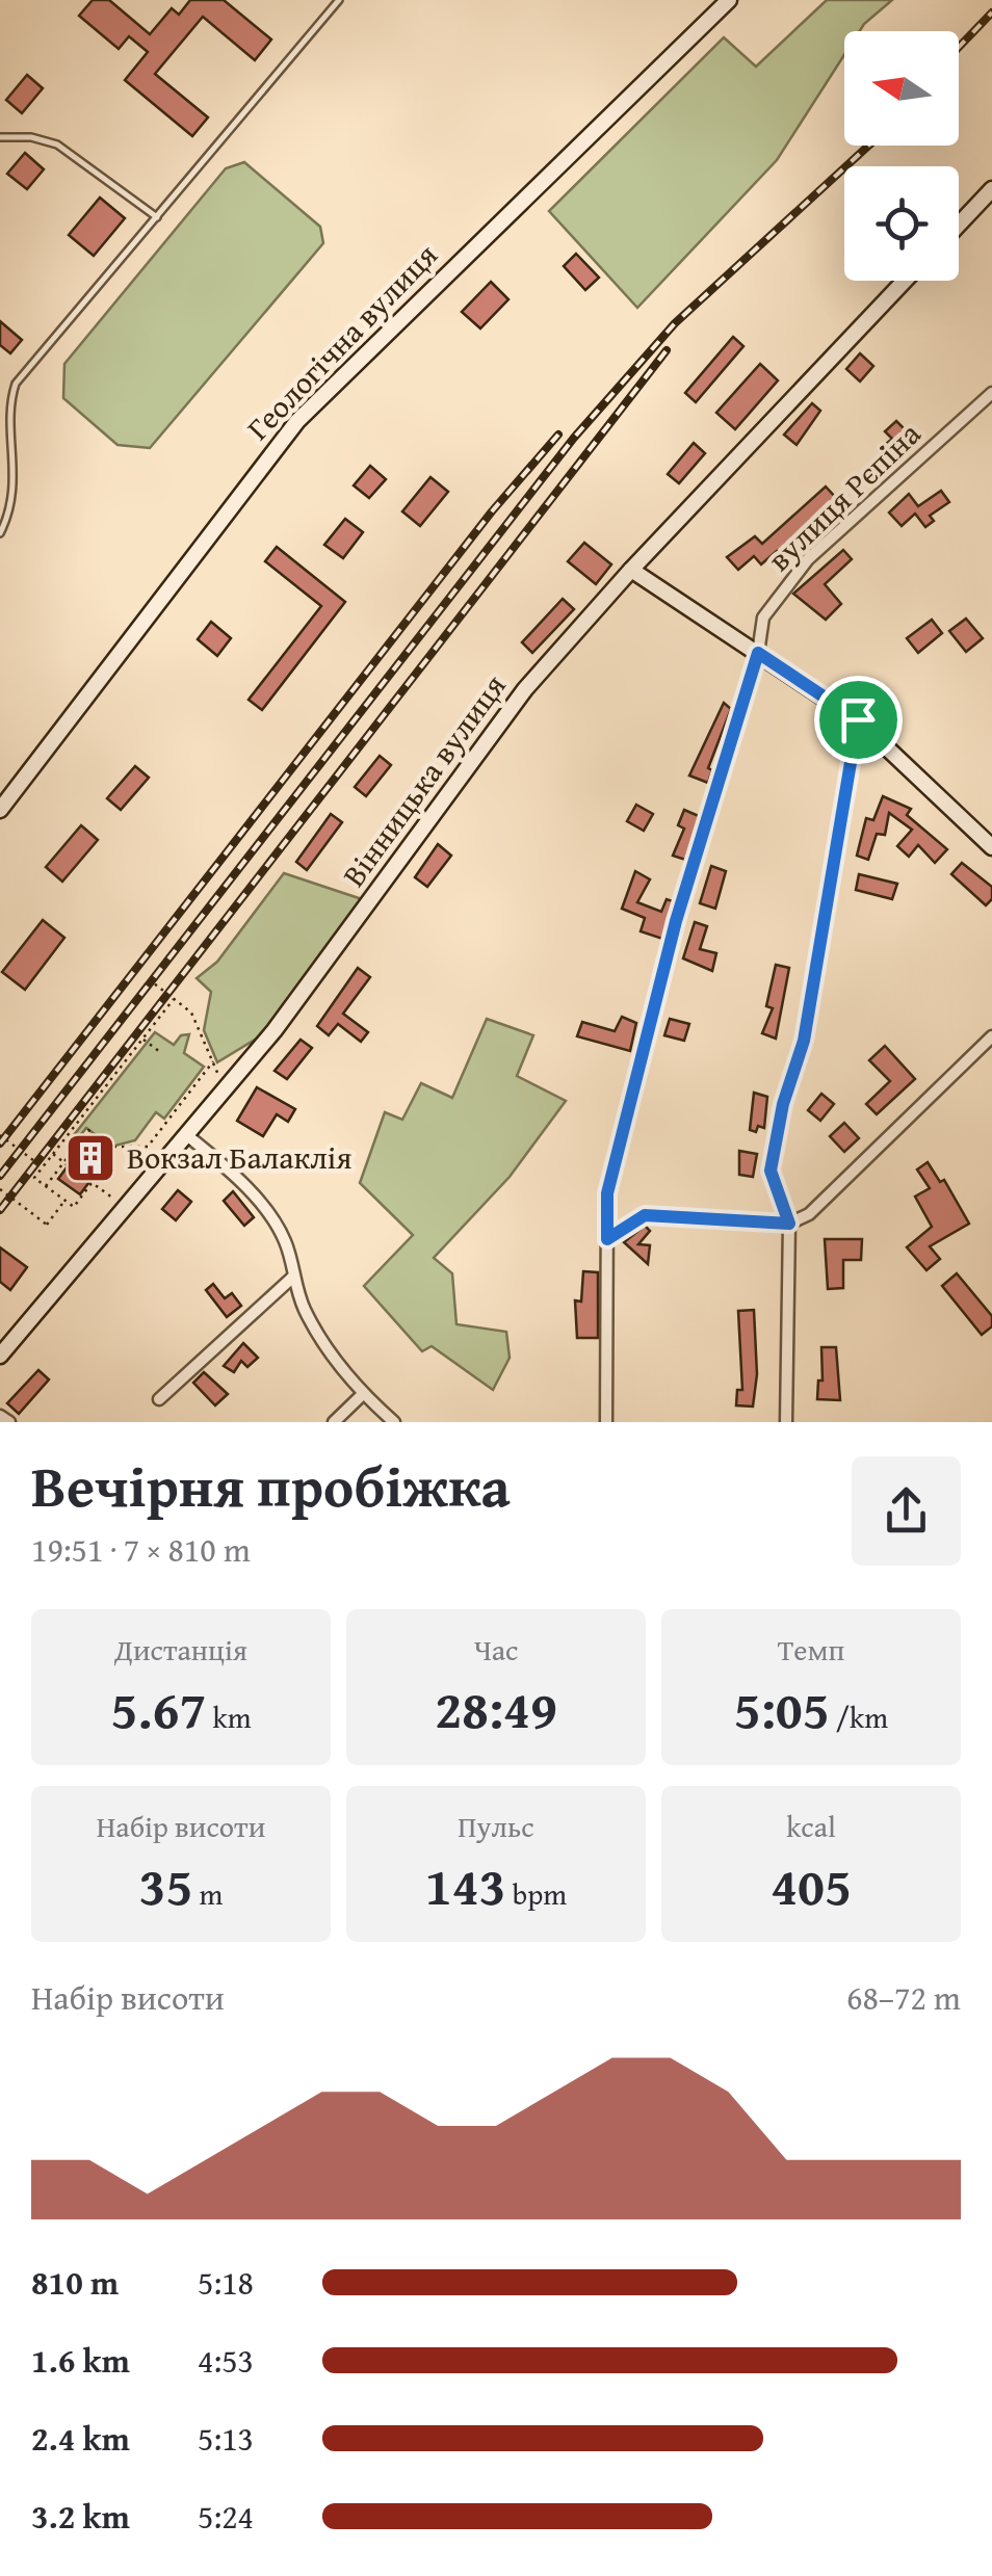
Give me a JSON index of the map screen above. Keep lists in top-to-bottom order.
{
  "streets": {
    "street": ["Геологічна вулиця", "вулиця Рєпіна", "Вінницька вулиця"]
  },
  "places": {
    "building": ["Вокзал Балаклія"]
  },
  "north": "left",
  "page": {
    "heading": ["Вечірня пробіжка", "19:51 · 7 × 810 m"],
    "stats": [
      ["Дистанція", "5.67 km"],
      ["Час", "28:49"],
      ["Темп", "5:05 /km"],
      ["Набір висоти", "35 m"],
      ["Пульс", "143 bpm"],
      ["kcal", "405"]
    ],
    "chart": ["Набір висоти", "68–72 m"],
    "list": [
      {
        "name": "810 m",
        "note": "5:18"
      },
      {
        "name": "1.6 km",
        "note": "4:53"
      },
      {
        "name": "2.4 km",
        "note": "5:13"
      },
      {
        "name": "3.2 km",
        "note": "5:24"
      }
    ]
  }
}
